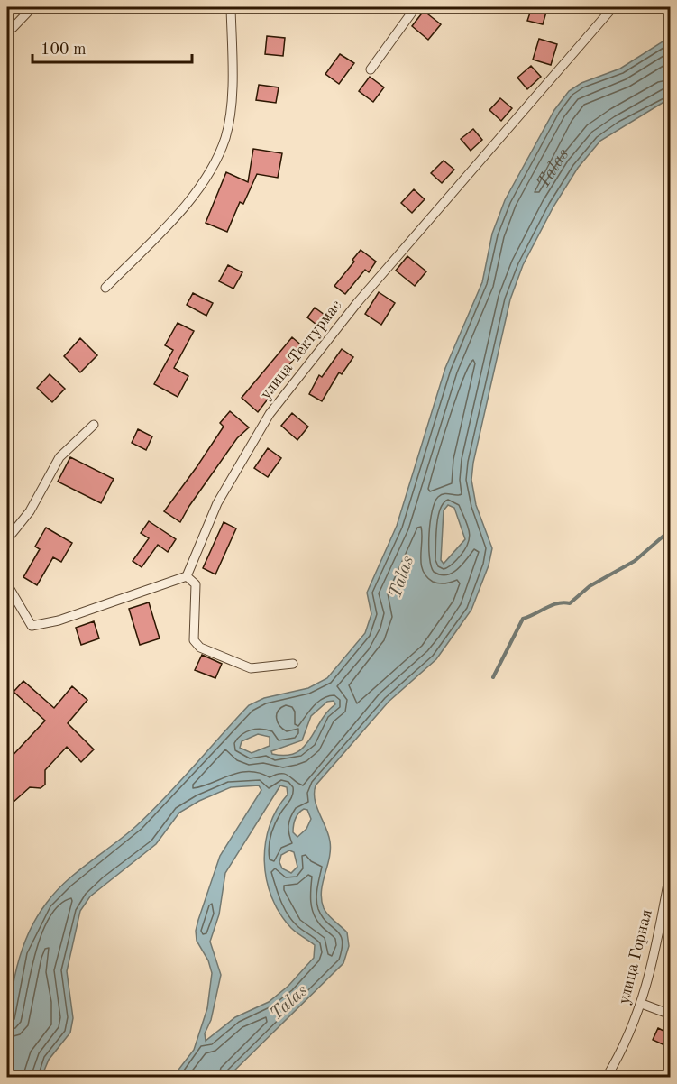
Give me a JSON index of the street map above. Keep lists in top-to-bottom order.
{
  "streets": {
    "street": ["улица Тектурмас", "улица Горная"]
  },
  "water": ["Talas"],
  "scale_bar": "100 m"
}
